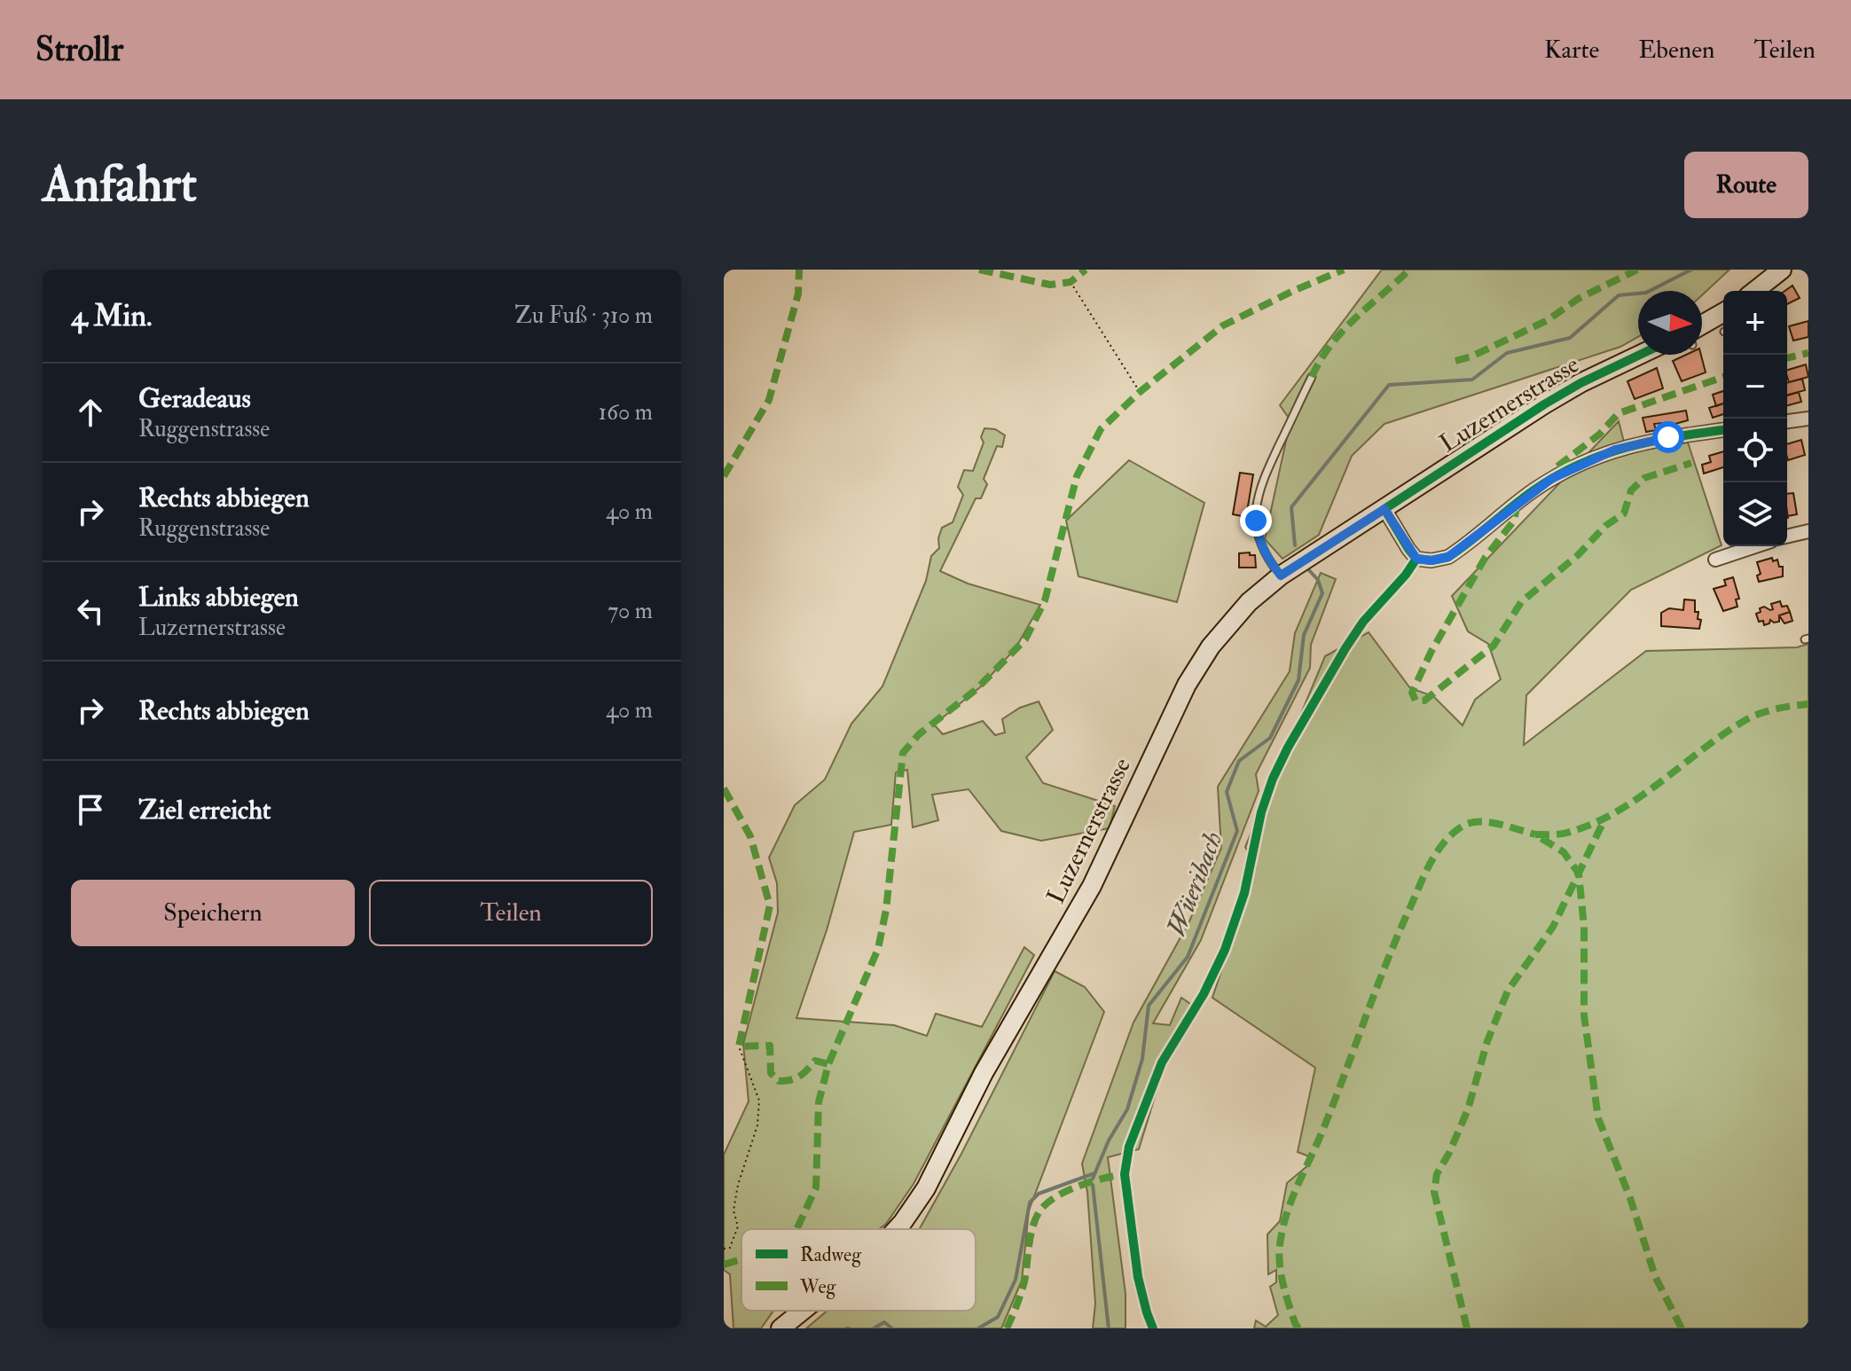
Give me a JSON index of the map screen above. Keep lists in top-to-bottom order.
{
  "streets": {
    "main road": ["Luzernerstrasse"]
  },
  "water": ["Wüeribach"],
  "legend": ["Radweg", "Weg"],
  "north": "right",
  "page": {
    "header": "Strollr",
    "nav": ["Karte", "Ebenen", "Teilen"],
    "buttons": [
      "Route",
      ["Speichern", "Teilen"]
    ],
    "title": "Anfahrt",
    "heading": ["4 Min.", "Zu Fuß · 310 m"],
    "map_buttons": ["+", "−"],
    "list": [
      ["Geradeaus", "Ruggenstrasse", "160 m"],
      ["Rechts abbiegen", "Ruggenstrasse", "40 m"],
      ["Links abbiegen", "Luzernerstrasse", "70 m"],
      ["Rechts abbiegen", "40 m"],
      "Ziel erreicht"
    ]
  }
}
